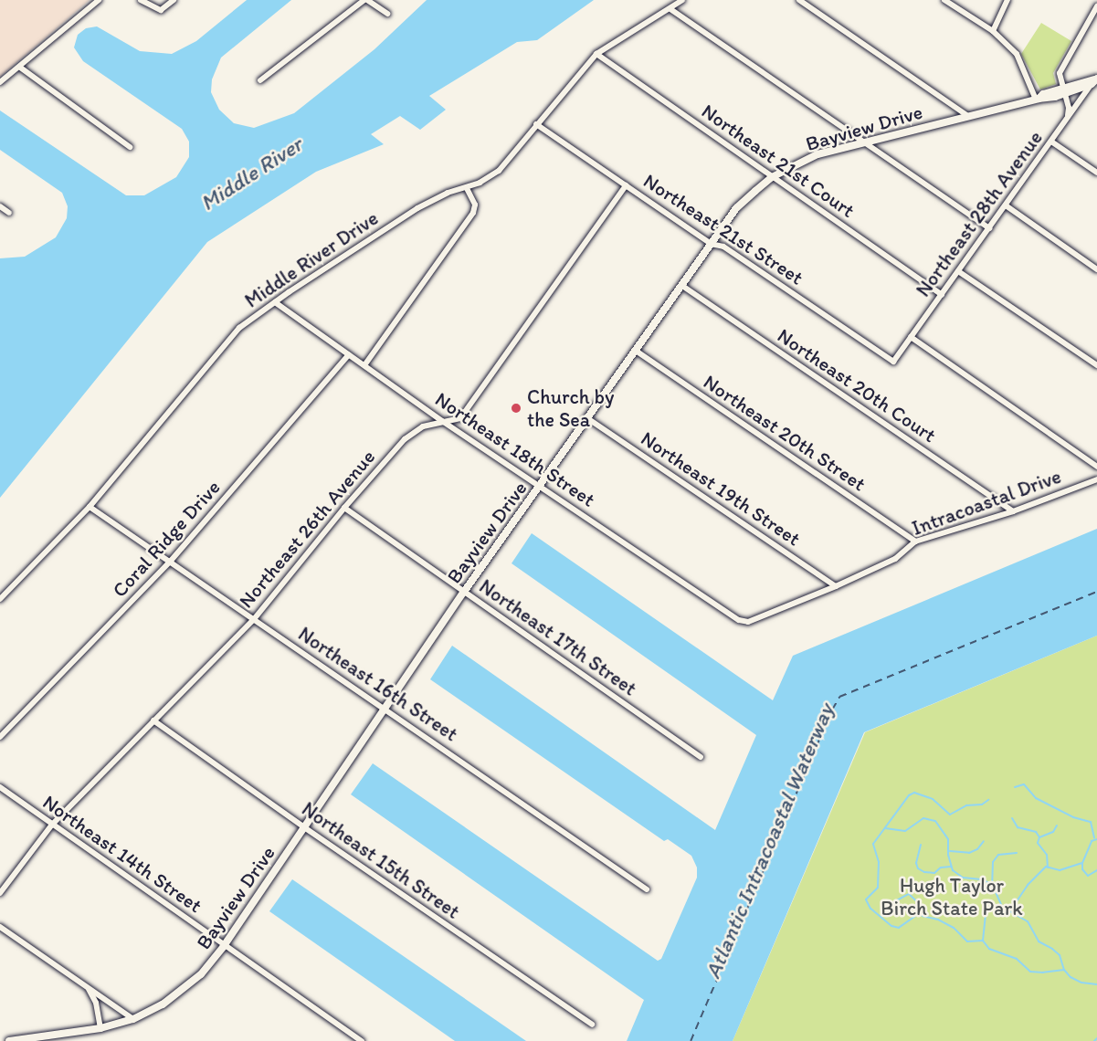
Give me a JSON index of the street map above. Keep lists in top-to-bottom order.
{
  "streets": {
    "street": [
      "Bayview Drive",
      "Northeast 21st Court",
      "Northeast 28th Avenue",
      "Northeast 21st Street",
      "Middle River Drive",
      "Northeast 20th Court",
      "Northeast 20th Street",
      "Northeast 18th Street",
      "Northeast 19th Street",
      "Intracoastal Drive",
      "Northeast 26th Avenue",
      "Coral Ridge Drive",
      "Northeast 17th Street",
      "Northeast 16th Street",
      "Northeast 14th Street",
      "Northeast 15th Street"
    ]
  },
  "crossings": [
    ["Bayview Drive", "Northeast 21st Court"],
    ["Bayview Drive", "Northeast 28th Avenue"],
    ["Bayview Drive", "Northeast 21st Street"],
    ["Bayview Drive", "Northeast 20th Court"],
    ["Bayview Drive", "Northeast 20th Street"],
    ["Bayview Drive", "Northeast 18th Street"],
    ["Bayview Drive", "Northeast 19th Street"],
    ["Bayview Drive", "Northeast 17th Street"],
    ["Bayview Drive", "Northeast 16th Street"],
    ["Bayview Drive", "Northeast 14th Street"],
    ["Bayview Drive", "Northeast 15th Street"],
    ["Northeast 21st Court", "Northeast 28th Avenue"],
    ["Northeast 21st Court", "Middle River Drive"],
    ["Northeast 28th Avenue", "Northeast 21st Street"],
    ["Northeast 21st Street", "Middle River Drive"],
    ["Northeast 21st Street", "Northeast 26th Avenue"],
    ["Middle River Drive", "Northeast 18th Street"],
    ["Middle River Drive", "Northeast 16th Street"],
    ["Northeast 20th Court", "Intracoastal Drive"],
    ["Northeast 20th Street", "Intracoastal Drive"],
    ["Northeast 18th Street", "Intracoastal Drive"],
    ["Northeast 18th Street", "Northeast 26th Avenue"],
    ["Northeast 18th Street", "Coral Ridge Drive"],
    ["Northeast 19th Street", "Intracoastal Drive"],
    ["Northeast 26th Avenue", "Northeast 17th Street"],
    ["Northeast 26th Avenue", "Northeast 16th Street"],
    ["Northeast 26th Avenue", "Northeast 14th Street"],
    ["Northeast 26th Avenue", "Northeast 15th Street"],
    ["Coral Ridge Drive", "Northeast 16th Street"]
  ],
  "water": ["Middle River", "Atlantic Intracoastal Waterway"],
  "parks": ["Hugh Taylor Birch State Park"],
  "places": ["Church by the Sea"]
}
